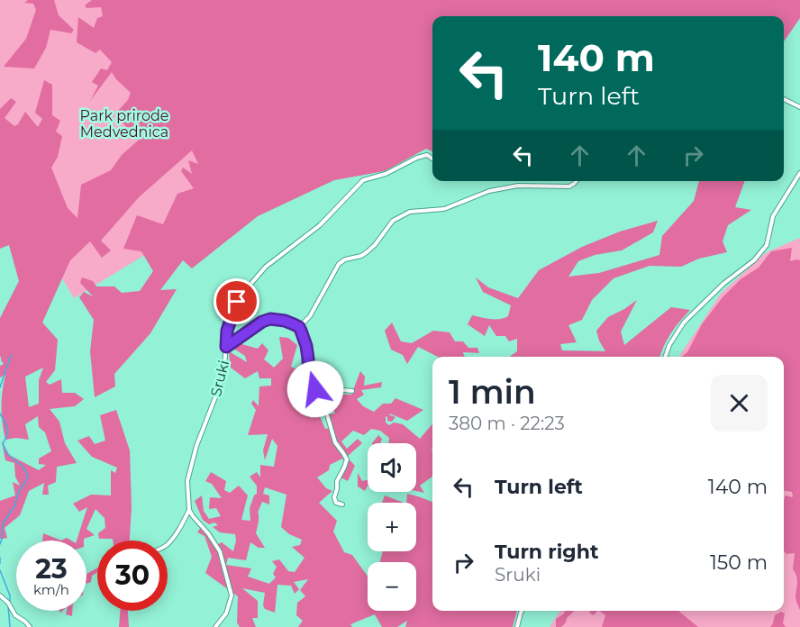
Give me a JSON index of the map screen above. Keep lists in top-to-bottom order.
{
  "streets": {
    "street": ["Sruki"]
  },
  "parks": ["Park prirode Medvednica"],
  "page": {
    "turn": ["140 m", "Turn left"],
    "heading": ["1 min", "380 m · 22:23"],
    "map_buttons": ["+", "−"],
    "list": [
      {
        "name": "Turn left",
        "value": "140 m"
      },
      {
        "name": "Turn right",
        "note": "Sruki",
        "value": "150 m"
      }
    ],
    "speed": "23 km/h",
    "limit": "30"
  }
}
